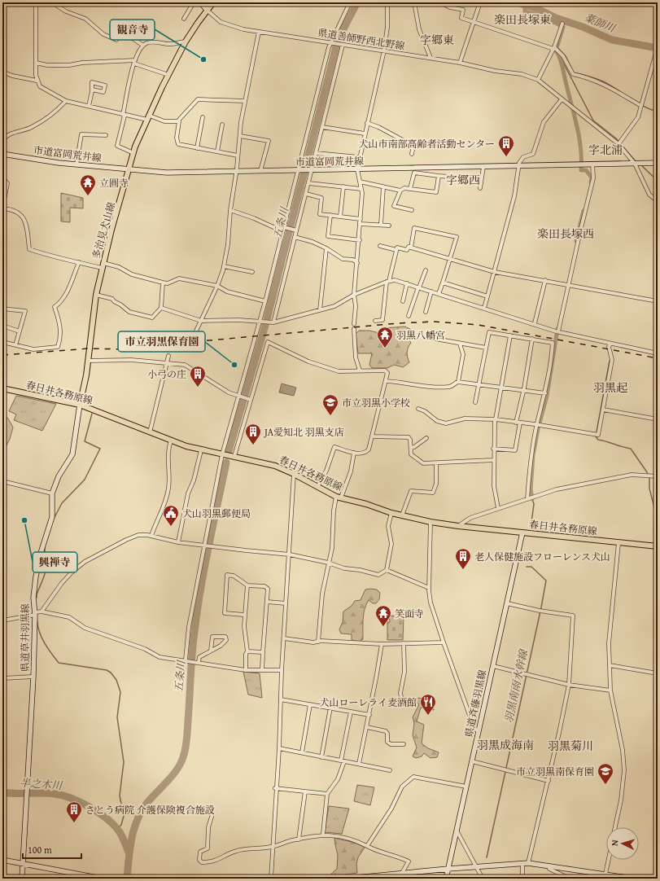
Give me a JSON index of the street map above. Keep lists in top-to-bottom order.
{
  "streets": {
    "main road": ["多治見犬山線", "春日井各務原線"],
    "street": [
      "県道善師野西北野線",
      "市道富岡荒井線",
      "県道草井羽黒線",
      "県道斉藤羽黒線"
    ]
  },
  "crossings": [
    ["県道善師野西北野線", "市道富岡荒井線"],
    ["県道善師野西北野線", "多治見犬山線"],
    ["市道富岡荒井線", "多治見犬山線"],
    ["多治見犬山線", "春日井各務原線"],
    ["多治見犬山線", "県道草井羽黒線"],
    ["春日井各務原線", "県道草井羽黒線"],
    ["春日井各務原線", "県道斉藤羽黒線"]
  ],
  "districts": [
    "楽田長塚東",
    "字郷東",
    "字北浦",
    "字郷西",
    "楽田長塚西",
    "羽黒起",
    "羽黒成海南",
    "羽黒菊川"
  ],
  "water": [
    "薬師川",
    "五条川",
    "羽黒南雨水幹線",
    "半之木川"
  ],
  "places": {
    "other": ["観音寺", "市立羽黒保育園", "興禅寺"],
    "building": [
      "犬山市南部高齢者活動センター",
      "小弓の庄",
      "JA愛知北 羽黒支店",
      "老人保健施設フローレンス犬山",
      "さとう病院 介護保険複合施設"
    ],
    "temple": ["立圓寺", "羽黒八幡宮", "笑面寺"],
    "school or university": ["市立羽黒小学校", "市立羽黒南保育園"],
    "public building": ["犬山羽黒郵便局"],
    "restaurant": ["犬山ローレライ麦酒館"]
  },
  "scale_bar": "100 m",
  "north": "left"
}
